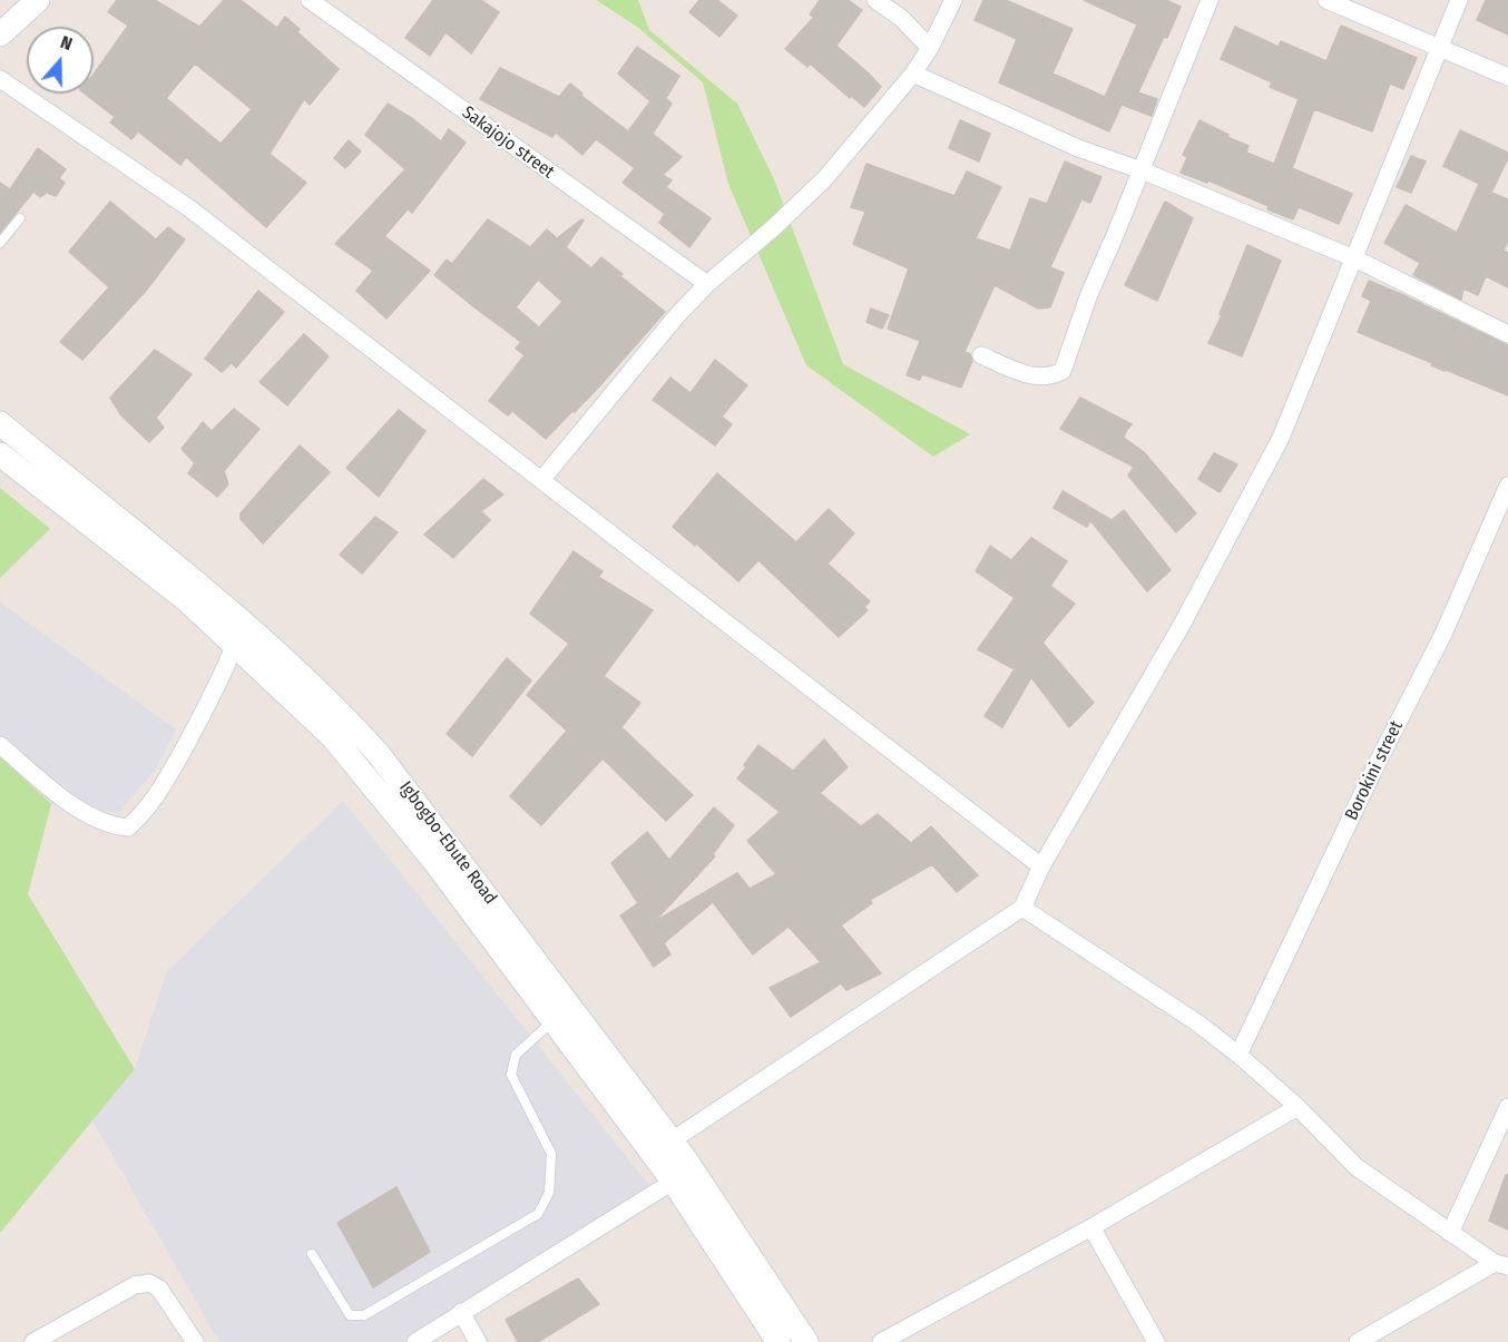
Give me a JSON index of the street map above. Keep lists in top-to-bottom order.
{
  "streets": {
    "main road": ["Igbogbo-Ebute Road"],
    "street": ["Sakajojo street", "Borokini street"]
  },
  "north": "top"
}
